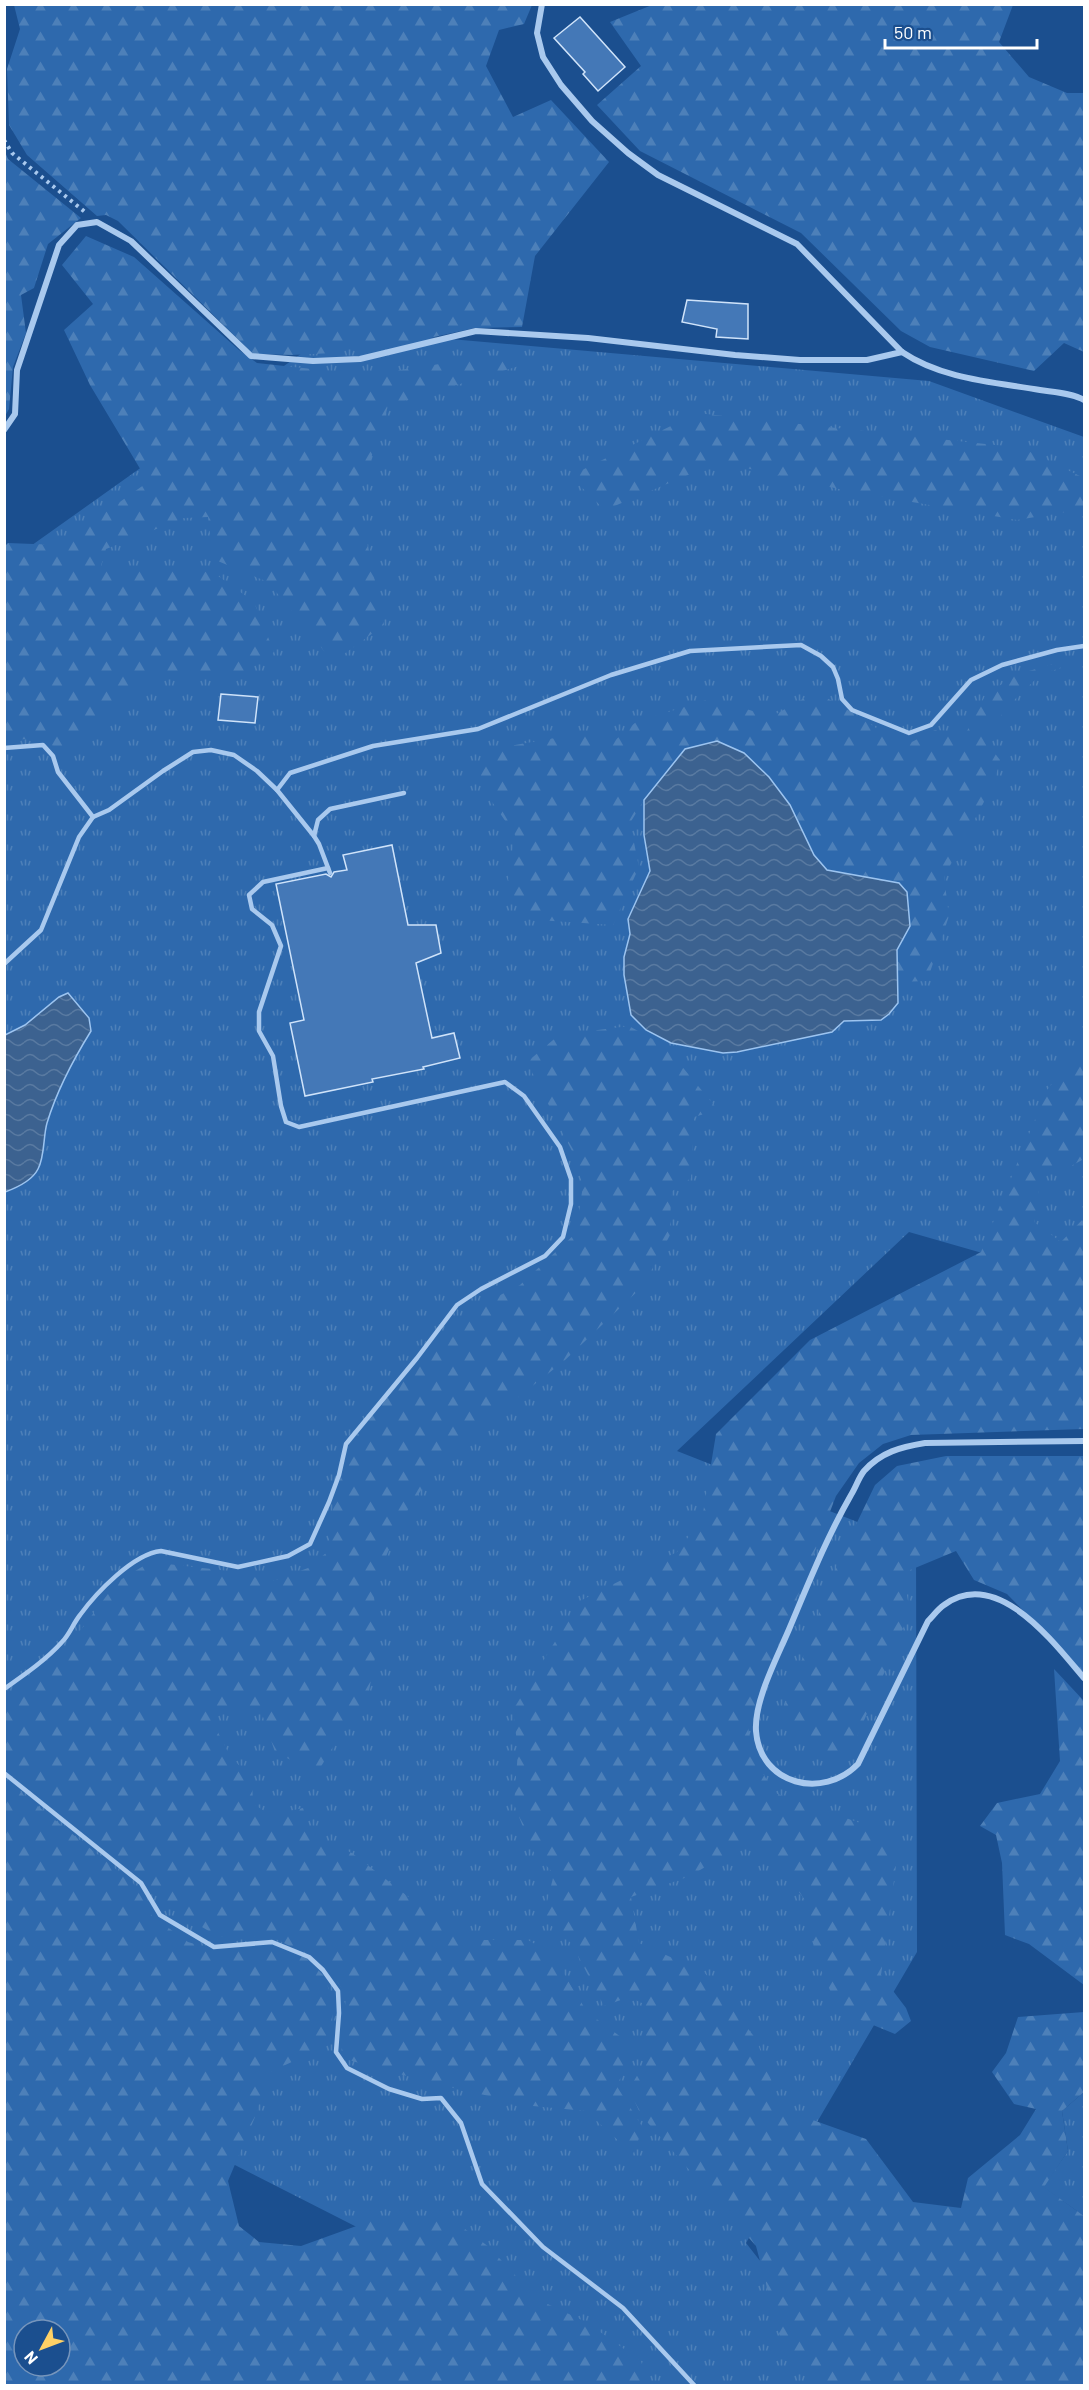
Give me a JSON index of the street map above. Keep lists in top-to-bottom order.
{
  "scale_bar": "50 m",
  "north": "bottom left"
}
